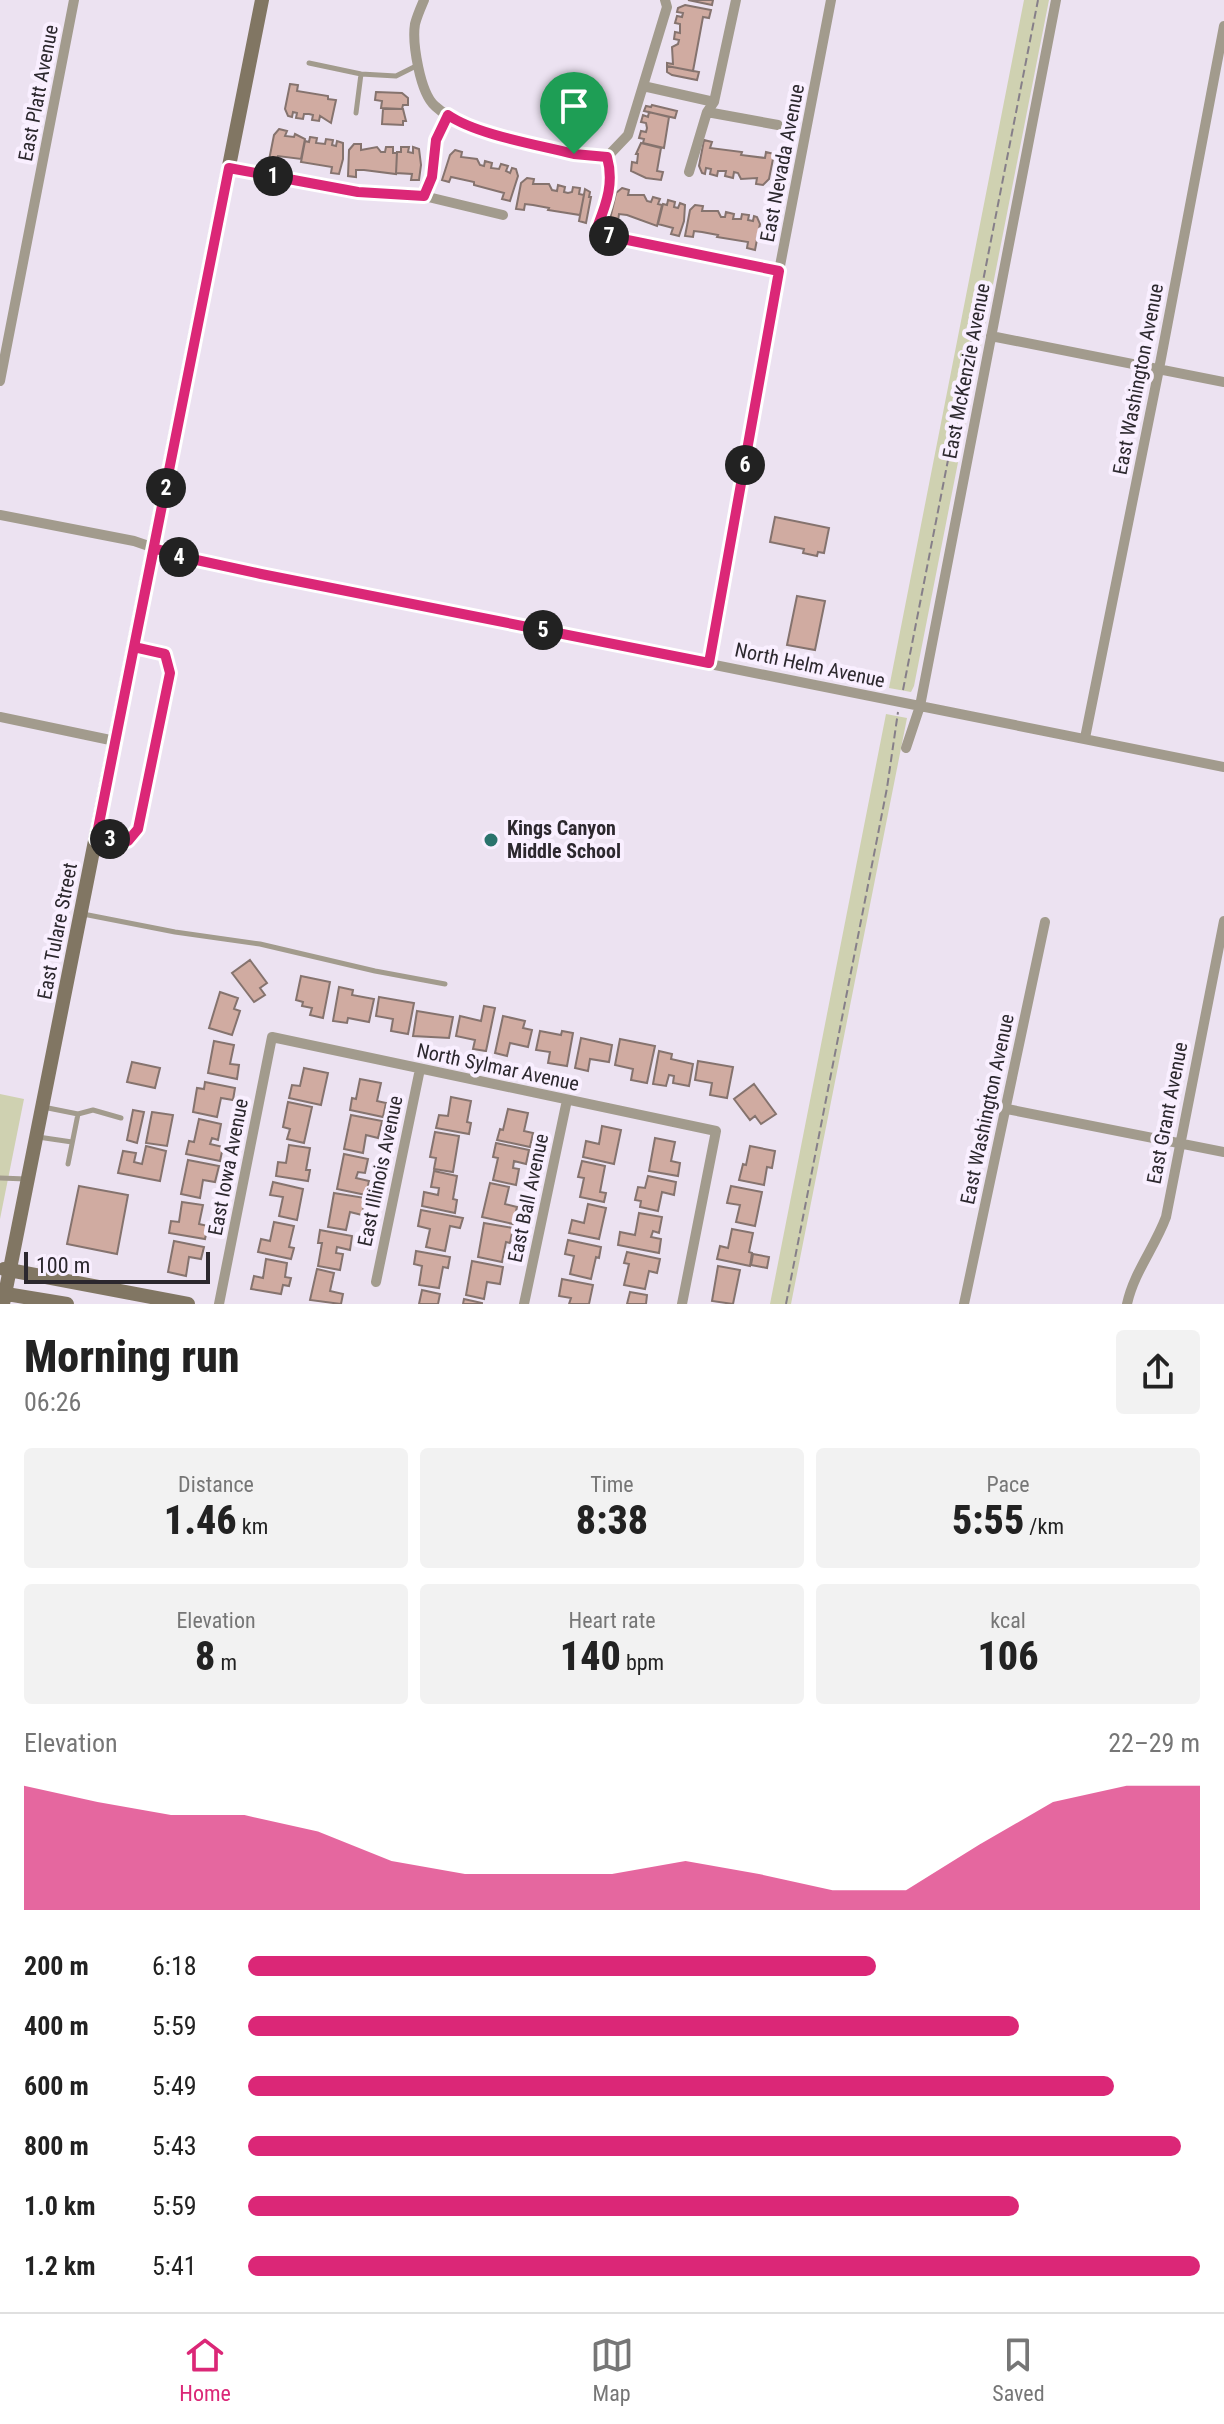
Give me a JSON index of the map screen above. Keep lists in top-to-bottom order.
{
  "streets": {
    "main road": ["East Tulare Street"],
    "street": [
      "East Platt Avenue",
      "East Nevada Avenue",
      "East McKenzie Avenue",
      "East Washington Avenue",
      "North Helm Avenue",
      "North Sylmar Avenue",
      "East Grant Avenue",
      "East Iowa Avenue",
      "East Illinois Avenue",
      "East Ball Avenue"
    ]
  },
  "crossings": [
    ["East Nevada Avenue", "North Helm Avenue"],
    ["East McKenzie Avenue", "North Helm Avenue"],
    ["East Washington Avenue", "North Helm Avenue"],
    ["North Helm Avenue", "East Tulare Street"],
    ["North Sylmar Avenue", "East Iowa Avenue"],
    ["North Sylmar Avenue", "East Illinois Avenue"],
    ["North Sylmar Avenue", "East Ball Avenue"]
  ],
  "places": ["Kings Canyon Middle School"],
  "scale_bar": "100 m",
  "page": {
    "pins": [
      "1",
      "7",
      "6",
      "2",
      "4",
      "5",
      "3"
    ],
    "scale": "100 m",
    "heading": ["Morning run", "06:26"],
    "stats": [
      ["Distance", "1.46 km"],
      ["Time", "8:38"],
      ["Pace", "5:55 /km"],
      ["Elevation", "8 m"],
      ["Heart rate", "140 bpm"],
      ["kcal", "106"]
    ],
    "chart": ["Elevation", "22–29 m"],
    "list": [
      {
        "name": "200 m",
        "note": "6:18"
      },
      {
        "name": "400 m",
        "note": "5:59"
      },
      {
        "name": "600 m",
        "note": "5:49"
      },
      {
        "name": "800 m",
        "note": "5:43"
      },
      {
        "name": "1.0 km",
        "note": "5:59"
      },
      {
        "name": "1.2 km",
        "note": "5:41"
      }
    ],
    "tabs": ["Home", "Map", "Saved"]
  }
}
